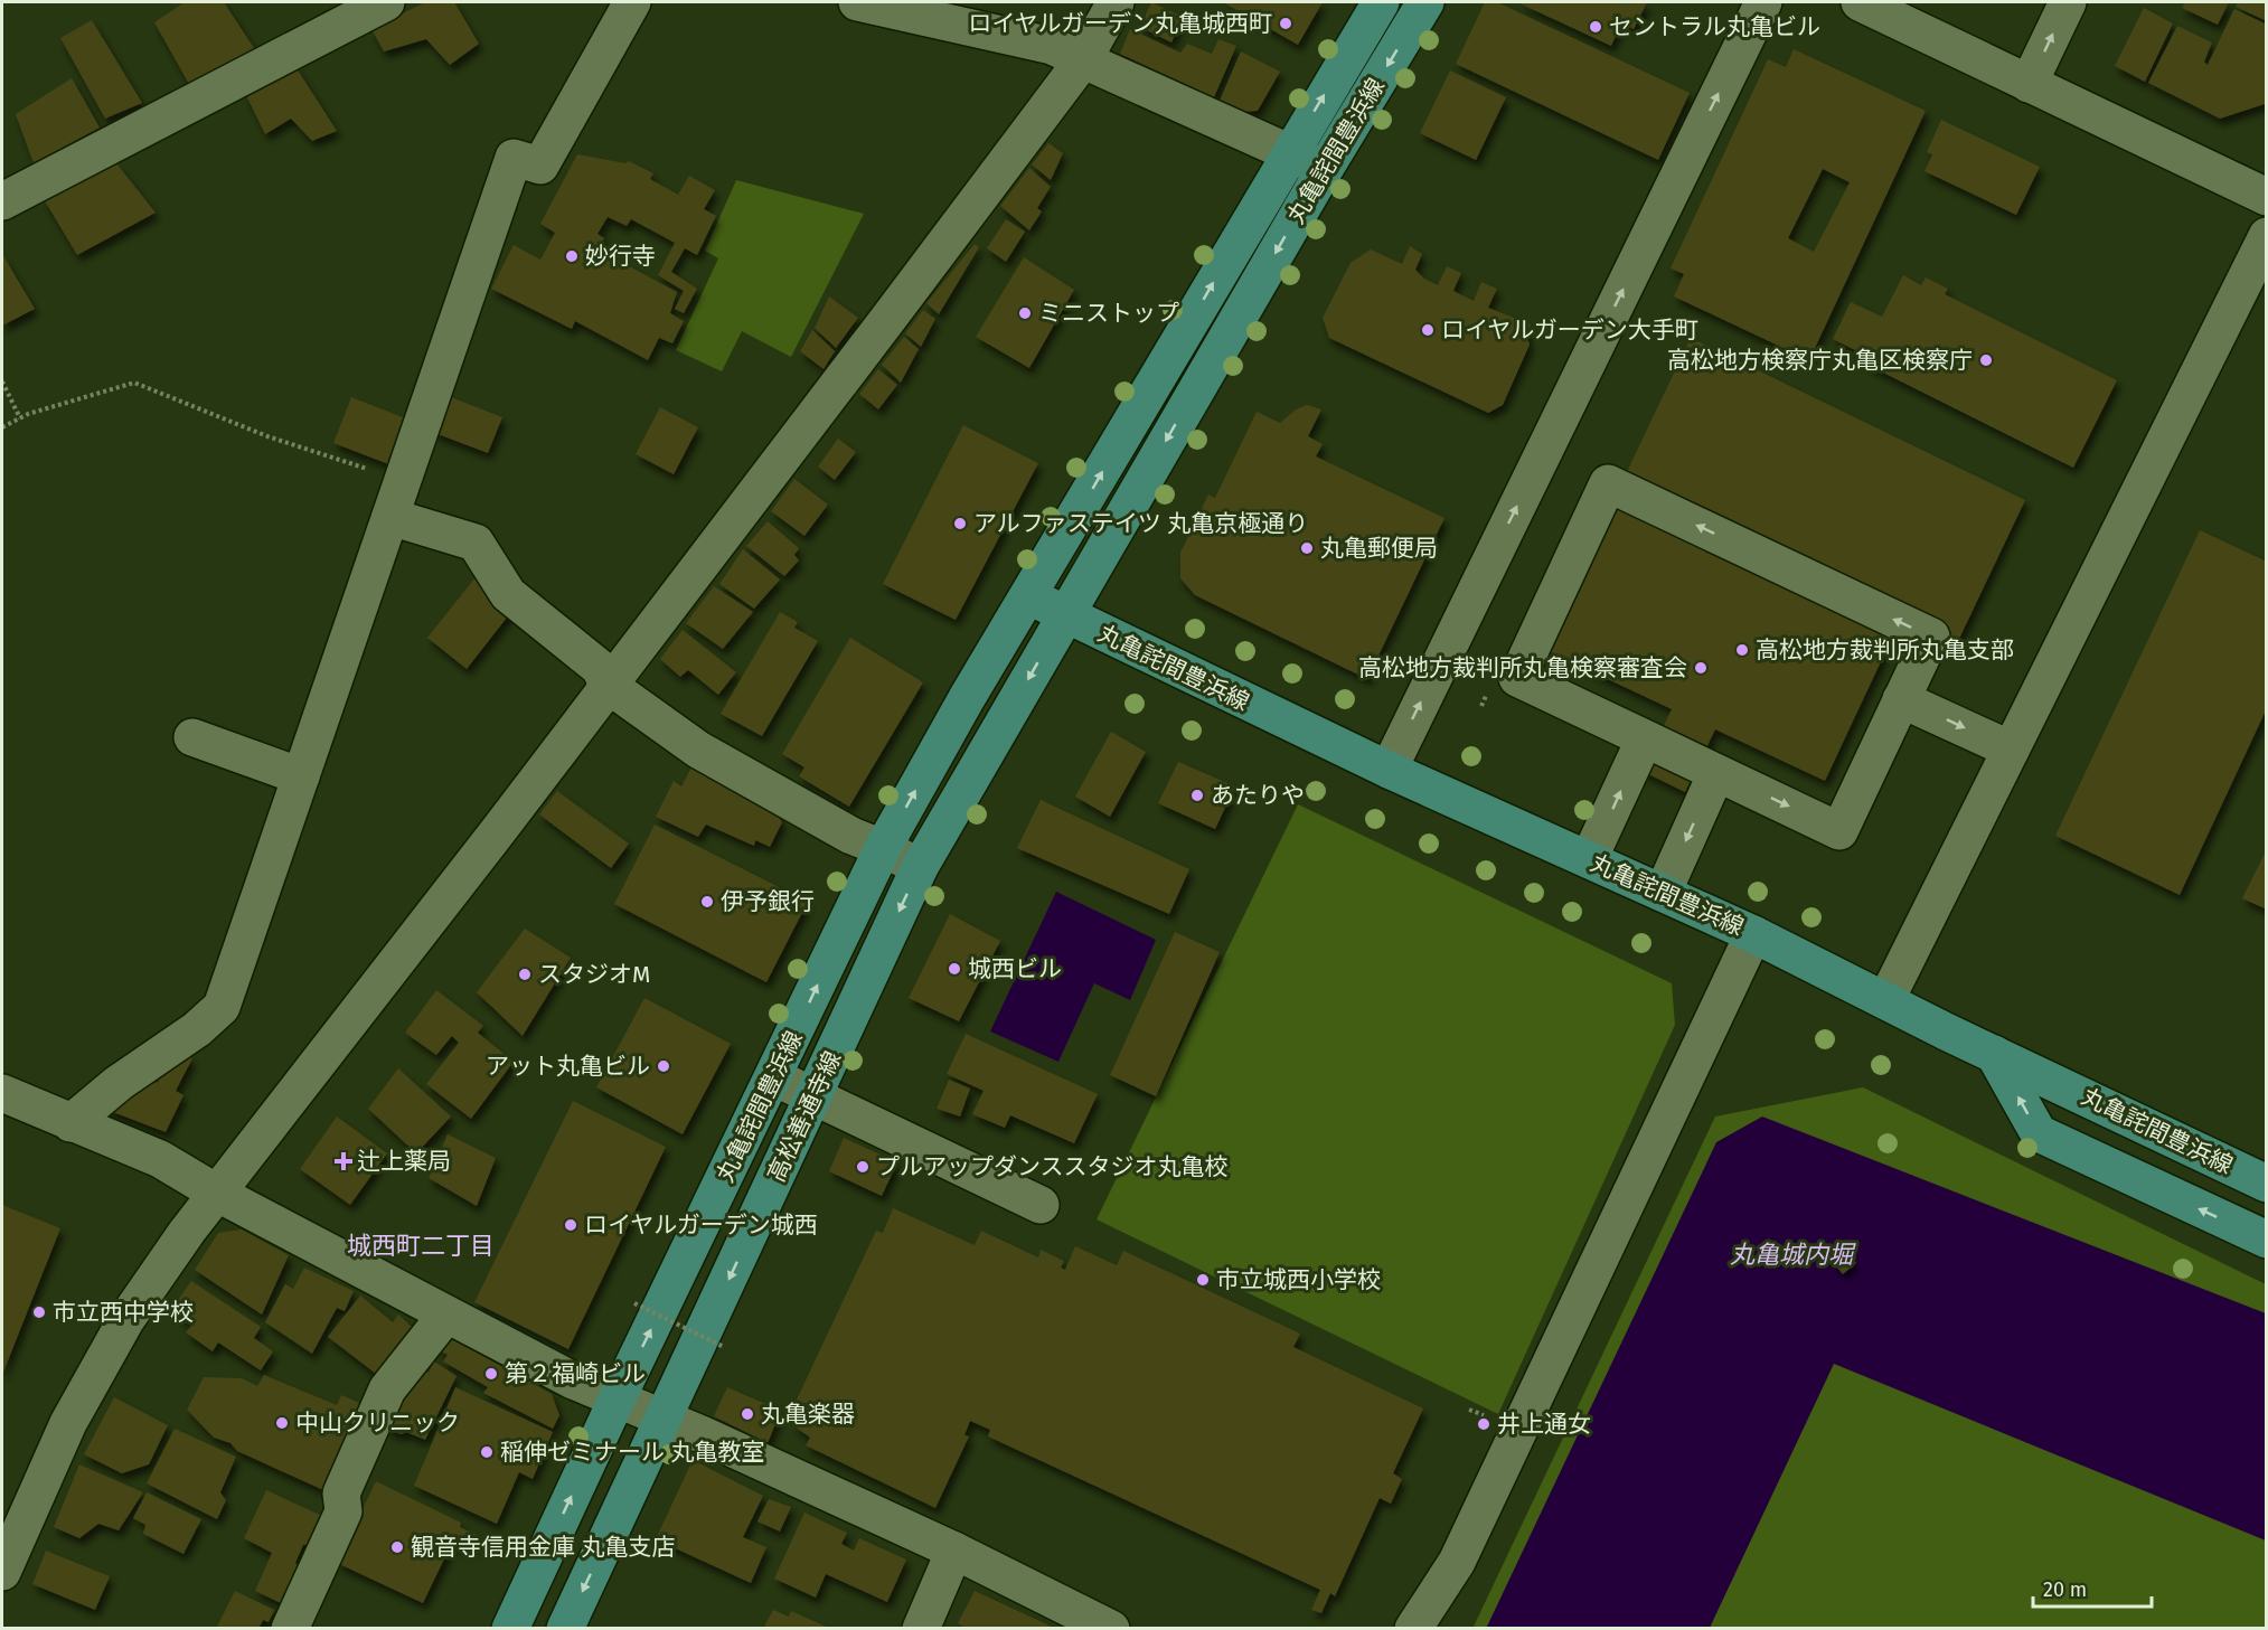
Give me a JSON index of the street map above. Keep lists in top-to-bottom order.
{
  "streets": {
    "main road": ["丸亀詫間豊浜線", "高松善通寺線"]
  },
  "crossings": [
    ["丸亀詫間豊浜線", "高松善通寺線"]
  ],
  "one_way": ["高松善通寺線"],
  "districts": ["城西町二丁目"],
  "water": ["丸亀城内堀"],
  "places": {
    "other": [
      "ロイヤルガーデン丸亀城西町",
      "セントラル丸亀ビル",
      "妙行寺",
      "ミニストップ",
      "ロイヤルガーデン大手町",
      "高松地方検察庁丸亀区検察庁",
      "アルファステイツ 丸亀京極通り",
      "丸亀郵便局",
      "高松地方裁判所丸亀支部",
      "高松地方裁判所丸亀検察審査会",
      "あたりや",
      "伊予銀行",
      "城西ビル",
      "スタジオM",
      "アット丸亀ビル",
      "プルアップダンススタジオ丸亀校",
      "ロイヤルガーデン城西",
      "市立城西小学校",
      "市立西中学校",
      "第２福崎ビル",
      "丸亀楽器",
      "中山クリニック",
      "井上通女",
      "稲伸ゼミナール 丸亀教室",
      "観音寺信用金庫 丸亀支店"
    ],
    "health": ["辻上薬局"]
  },
  "scale_bar": "20 m"
}
